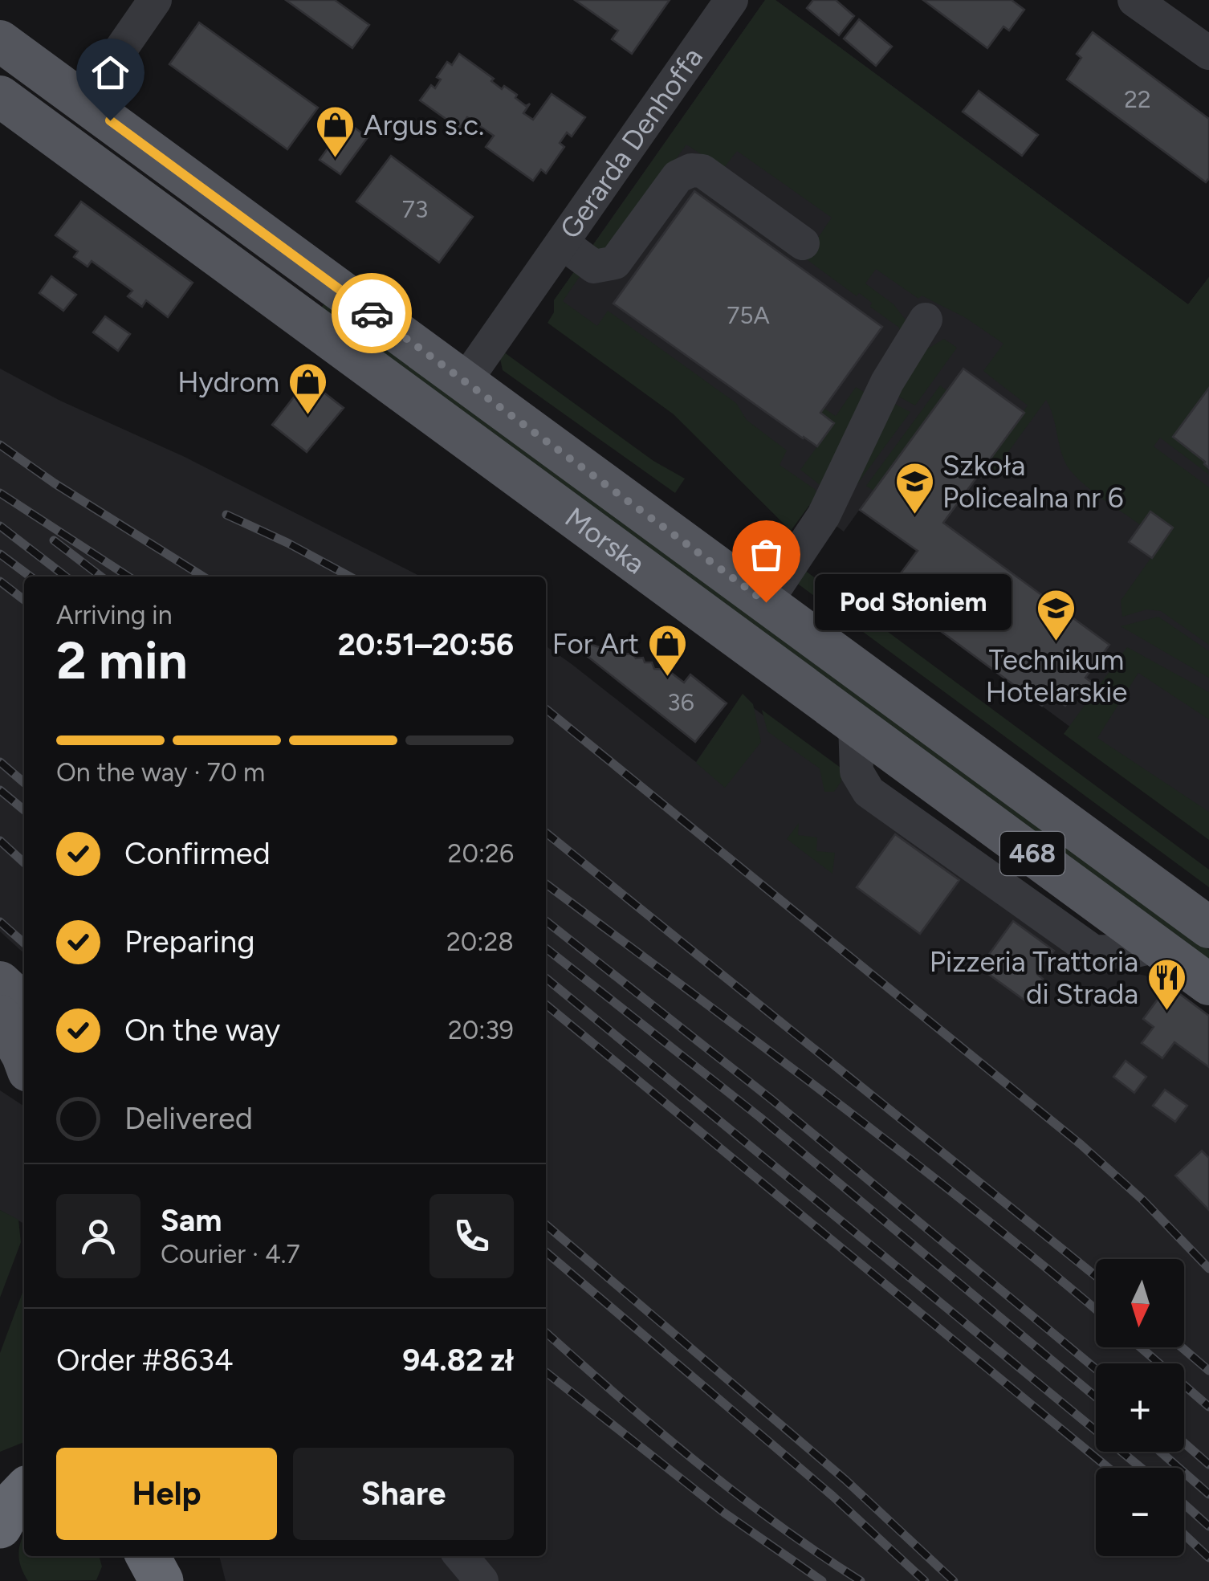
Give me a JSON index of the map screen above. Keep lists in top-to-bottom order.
{
  "streets": {
    "main road": ["Morska", "468"],
    "street": ["Gerarda Denhoffa"]
  },
  "crossings": [
    ["Gerarda Denhoffa", "Morska"]
  ],
  "places": {
    "shop": ["Argus s.c.", "Hydrom", "For Art"],
    "school or university": ["Szkoła Policealna nr 6", "Technikum Hotelarskie"],
    "other": ["Pod Słoniem"],
    "restaurant": ["Pizzeria Trattoria di Strada"]
  },
  "house_numbers": [
    "22",
    "73",
    "75A",
    "36"
  ],
  "north": "bottom",
  "page": {
    "bubble": "Pod Słoniem",
    "heading": ["2 min", "Arriving in", "20:51–20:56"],
    "panel": [
      "Sam",
      "Courier · 4.7",
      "Order #8634",
      "94.82 zł"
    ],
    "bar": "On the way · 70 m",
    "list": [
      ["Confirmed", "20:26"],
      ["Preparing", "20:28"],
      ["On the way", "20:39"],
      "Delivered"
    ],
    "map_buttons": ["+", "−"],
    "buttons": ["Help", "Share"]
  }
}
